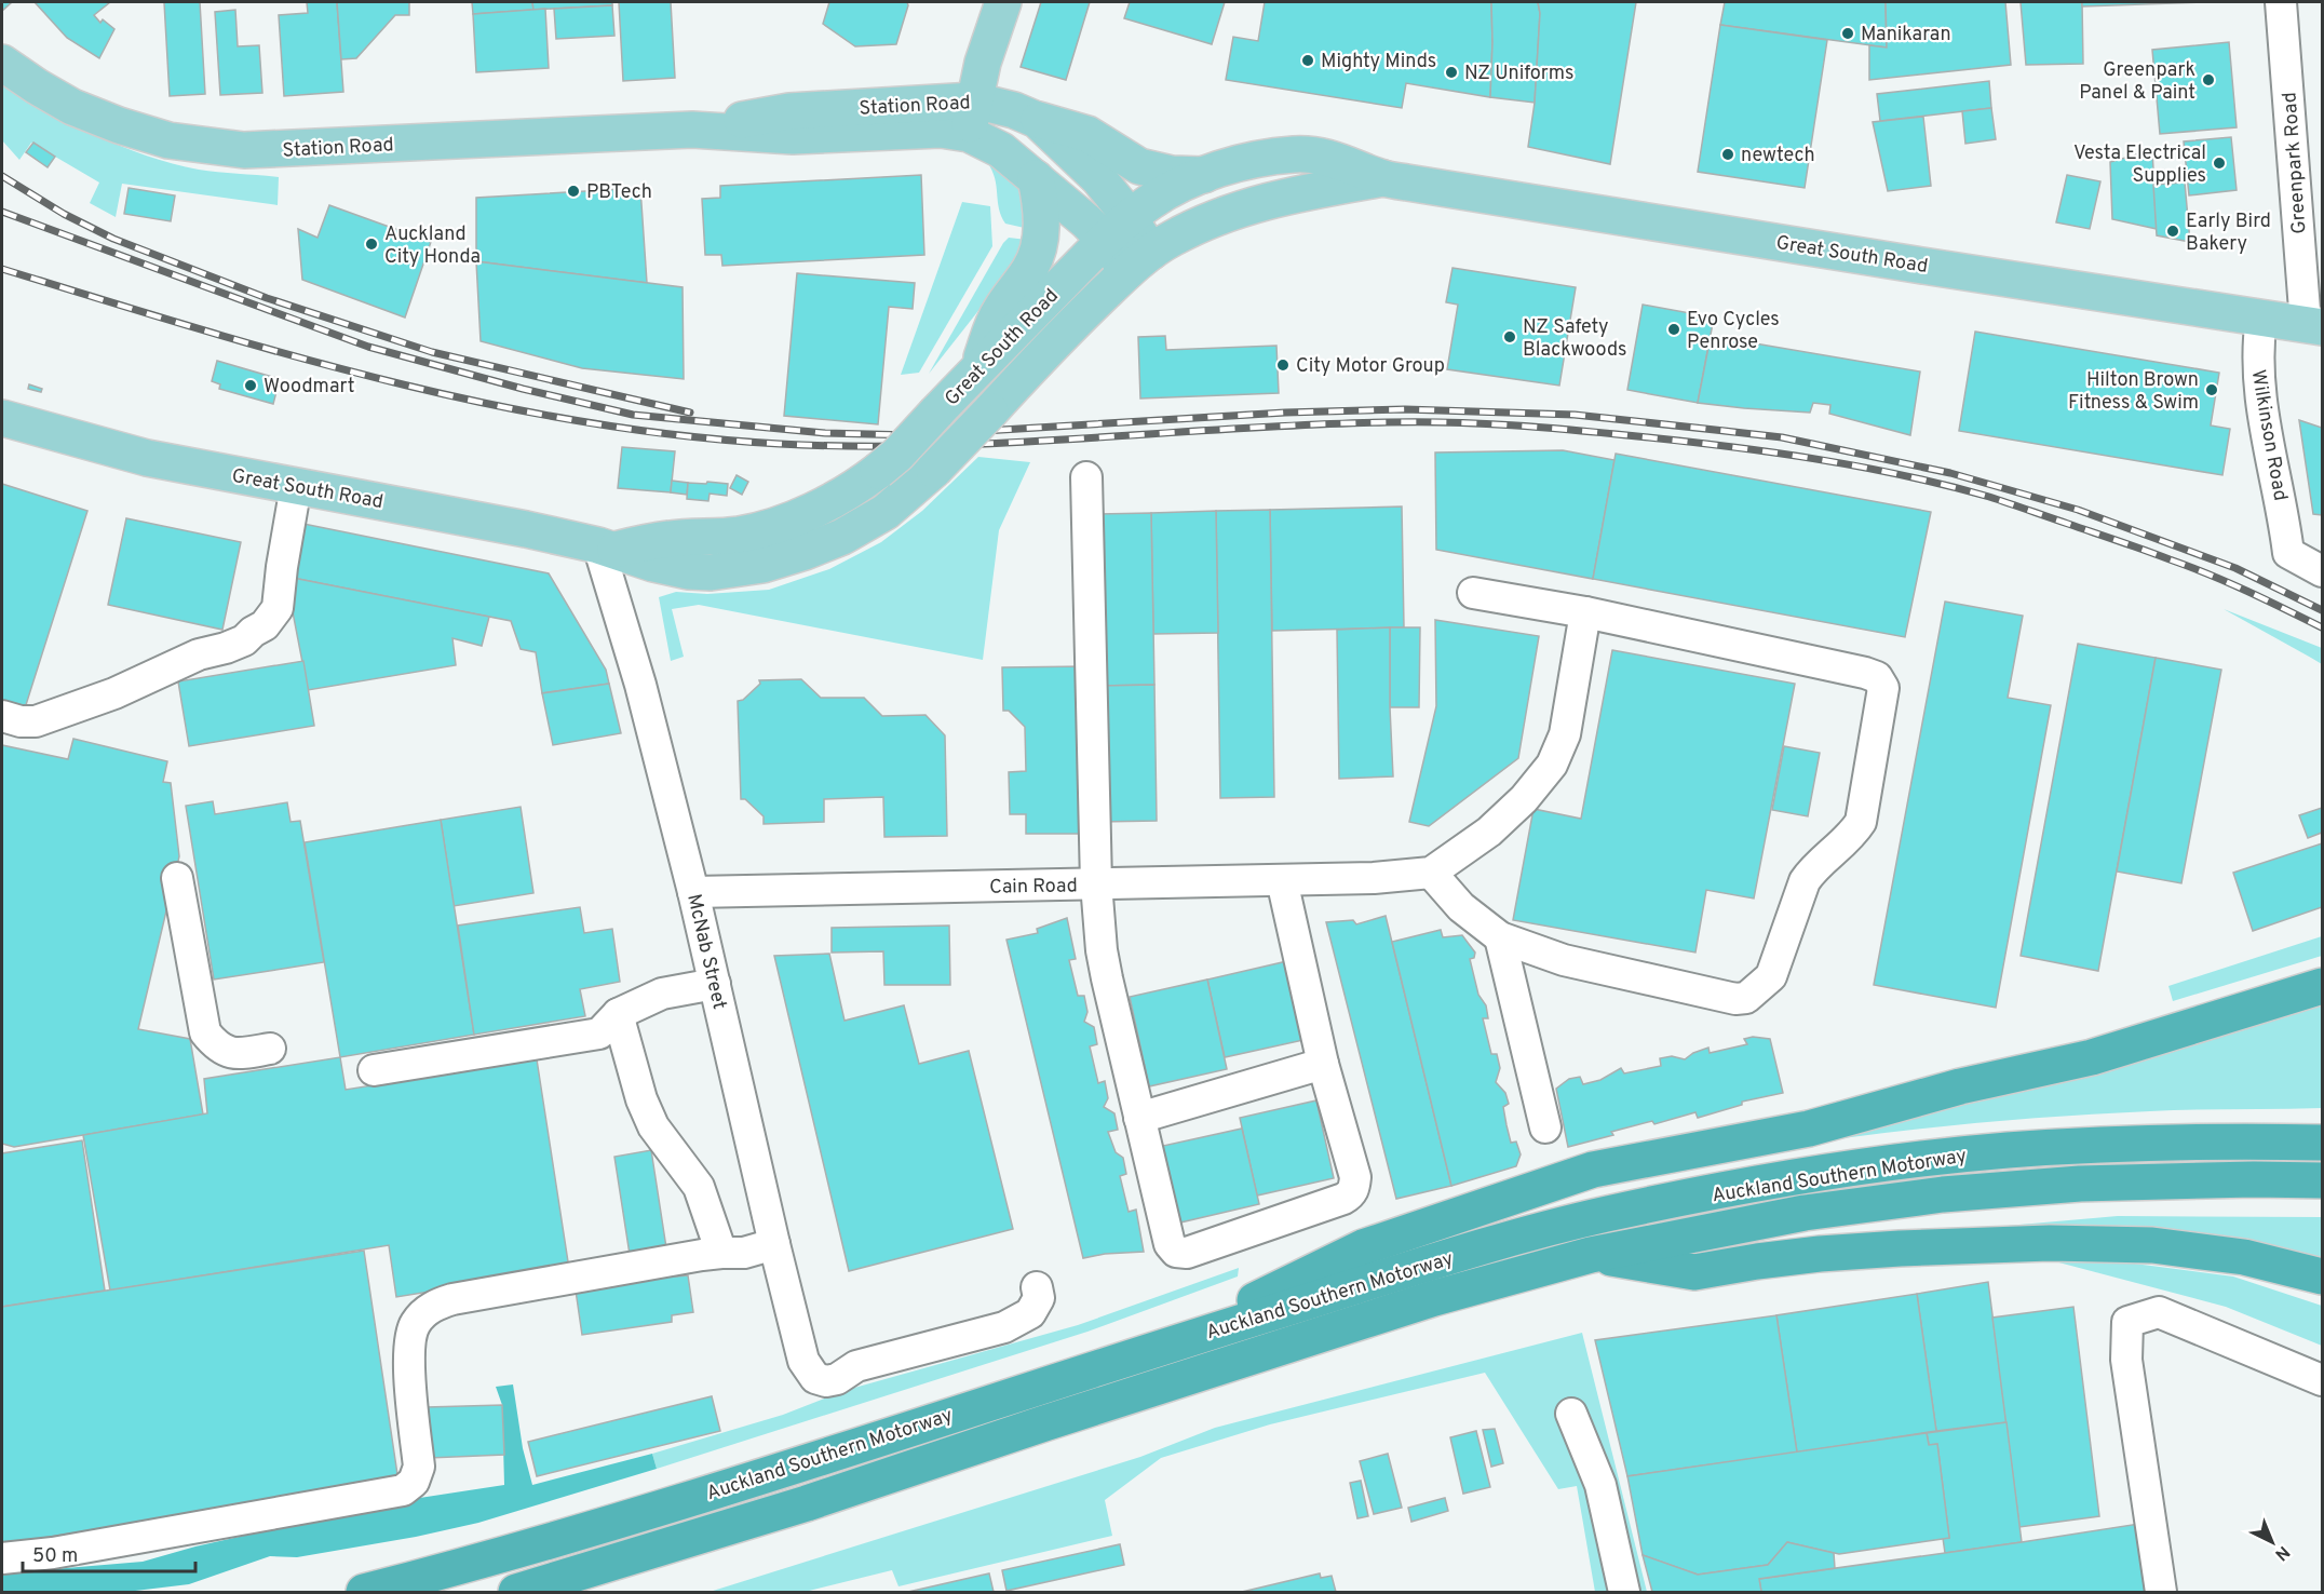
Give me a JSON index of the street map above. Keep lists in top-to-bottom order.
{
  "streets": {
    "highway": ["Auckland Southern Motorway"],
    "main road": ["Station Road", "Great South Road"],
    "street": [
      "Greenpark Road",
      "Wilkinson Road",
      "Cain Road",
      "McNab Street"
    ]
  },
  "crossings": [
    ["Station Road", "Great South Road"],
    ["Greenpark Road", "Great South Road"],
    ["Great South Road", "Wilkinson Road"],
    ["Great South Road", "McNab Street"],
    ["Cain Road", "McNab Street"]
  ],
  "places": [
    "Manikaran",
    "Mighty Minds",
    "NZ Uniforms",
    "Greenpark Panel & Paint",
    "newtech",
    "Vesta Electrical Supplies",
    "PBTech",
    "Early Bird Bakery",
    "Auckland City Honda",
    "Evo Cycles Penrose",
    "NZ Safety Blackwoods",
    "City Motor Group",
    "Woodmart",
    "Hilton Brown Fitness & Swim"
  ],
  "scale_bar": "50 m",
  "north": "bottom right"
}
